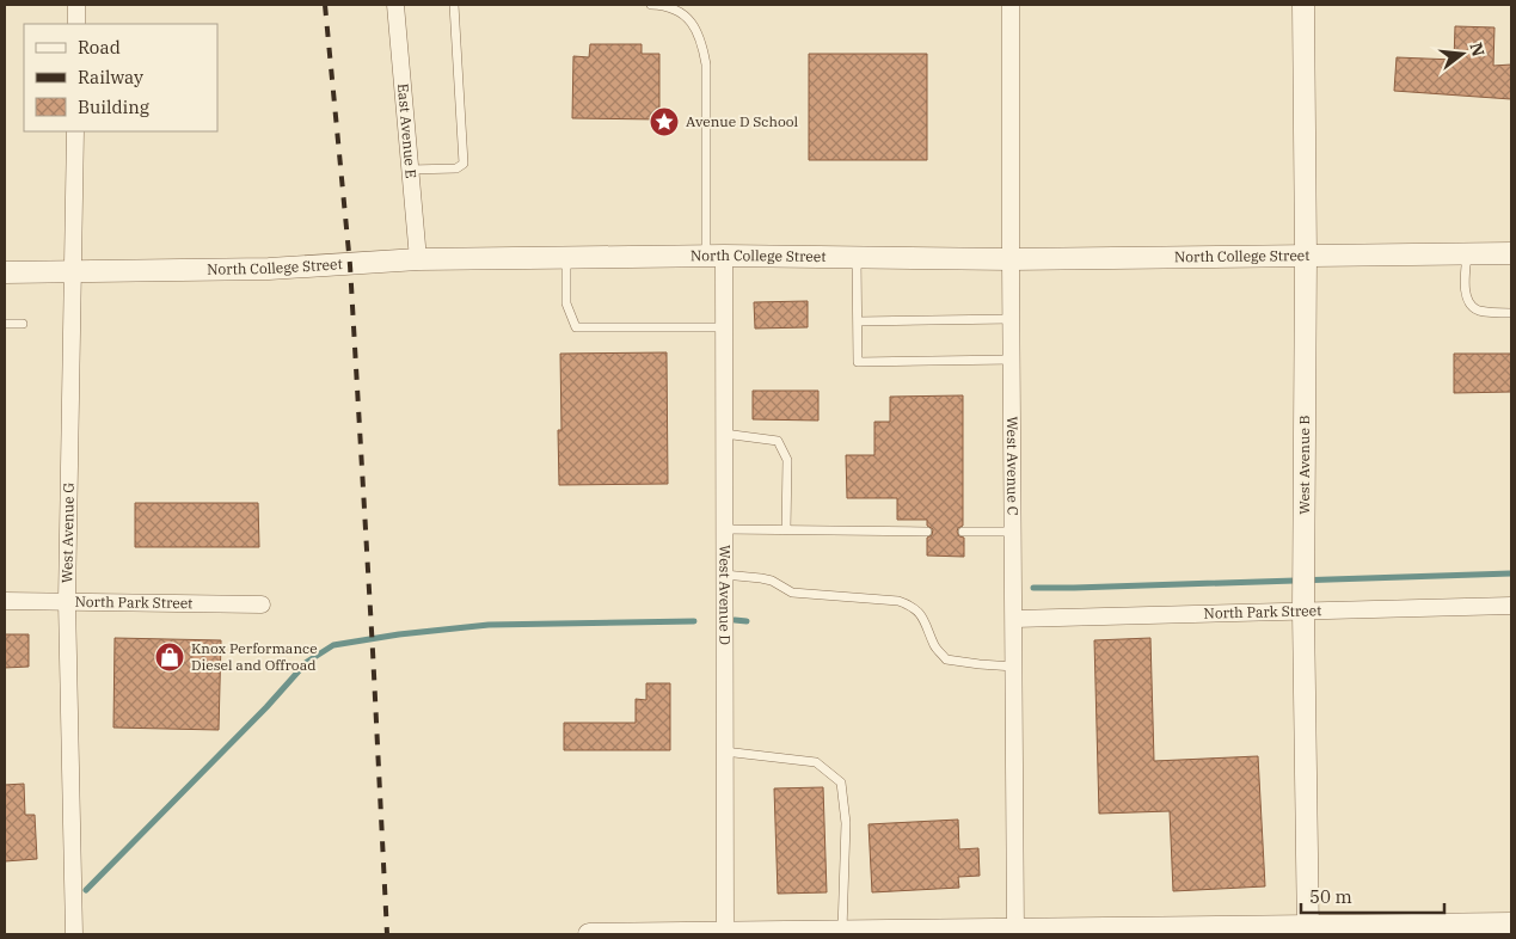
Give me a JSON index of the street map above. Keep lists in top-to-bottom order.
{
  "streets": {
    "street": [
      "East Avenue E",
      "North College Street",
      "West Avenue B",
      "West Avenue C",
      "West Avenue G",
      "West Avenue D",
      "North Park Street"
    ]
  },
  "crossings": [
    ["East Avenue E", "North College Street"],
    ["North College Street", "West Avenue B"],
    ["North College Street", "West Avenue C"],
    ["North College Street", "West Avenue G"],
    ["North College Street", "West Avenue D"],
    ["West Avenue B", "North Park Street"],
    ["West Avenue C", "North Park Street"],
    ["West Avenue G", "North Park Street"]
  ],
  "places": {
    "place": ["Avenue D School"],
    "shop": ["Knox Performance Diesel and Offroad"]
  },
  "legend": ["Road", "Railway", "Building"],
  "scale_bar": "50 m",
  "north": "right"
}
